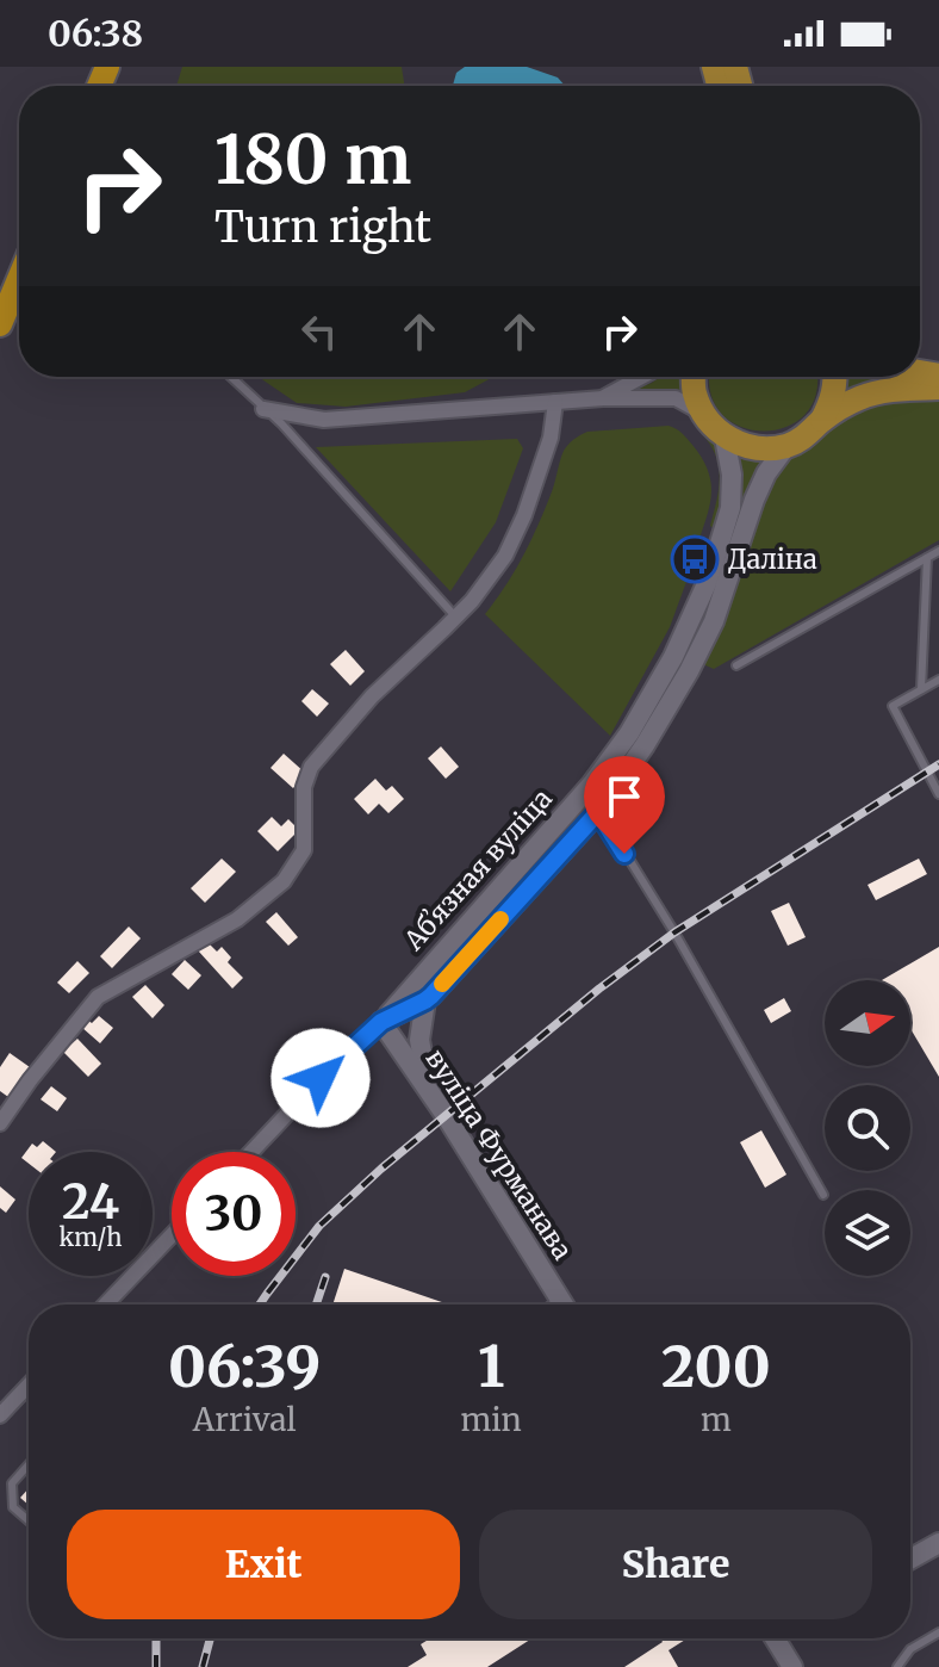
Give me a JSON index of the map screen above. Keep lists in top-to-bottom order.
{
  "streets": {
    "main road": ["Абʼязная вуліца"],
    "street": ["вуліца Фурманава"]
  },
  "crossings": [
    ["Абʼязная вуліца", "вуліца Фурманава"]
  ],
  "places": {
    "bus stop": ["Даліна"]
  },
  "north": "right",
  "page": {
    "status": "06:38",
    "turn": ["180 m", "Turn right"],
    "speed": "24 km/h",
    "limit": "30",
    "eta": [
      "06:39",
      "Arrival",
      "1",
      "min",
      "200",
      "m"
    ],
    "buttons": ["Exit", "Share"]
  }
}
